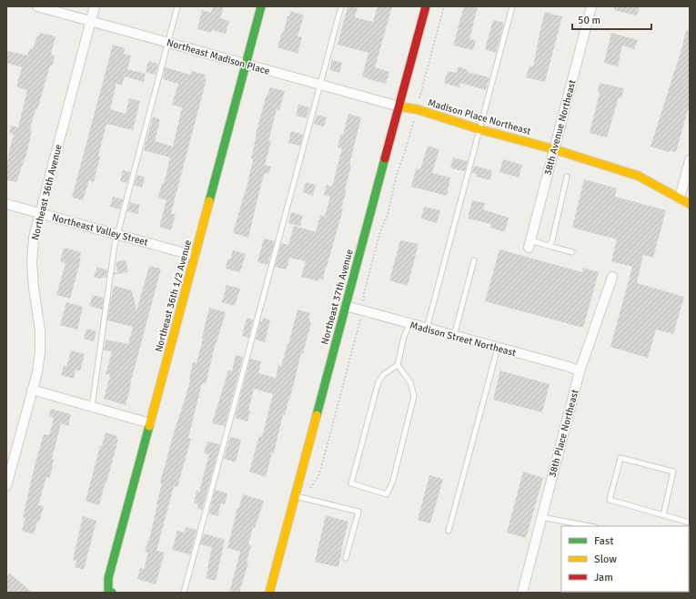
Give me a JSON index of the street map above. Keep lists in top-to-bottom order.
{
  "streets": {
    "street": [
      "Northeast Madison Place",
      "Madison Place Northeast",
      "38th Avenue Northeast",
      "Northeast 36th Avenue",
      "Northeast Valley Street",
      "Northeast 36th 1/2 Avenue",
      "Northeast 37th Avenue",
      "Madison Street Northeast",
      "38th Place Northeast"
    ]
  },
  "crossings": [
    ["Northeast Madison Place", "Madison Place Northeast"],
    ["Northeast Madison Place", "Northeast 36th Avenue"],
    ["Northeast Madison Place", "Northeast 36th 1/2 Avenue"],
    ["Northeast Madison Place", "Northeast 37th Avenue"],
    ["Madison Place Northeast", "38th Avenue Northeast"],
    ["Madison Place Northeast", "Northeast 37th Avenue"],
    ["Northeast 36th Avenue", "Northeast Valley Street"],
    ["Northeast Valley Street", "Northeast 36th 1/2 Avenue"],
    ["Northeast 37th Avenue", "Madison Street Northeast"],
    ["Madison Street Northeast", "38th Place Northeast"]
  ],
  "legend": ["Fast", "Slow", "Jam"],
  "scale_bar": "50 m"
}
